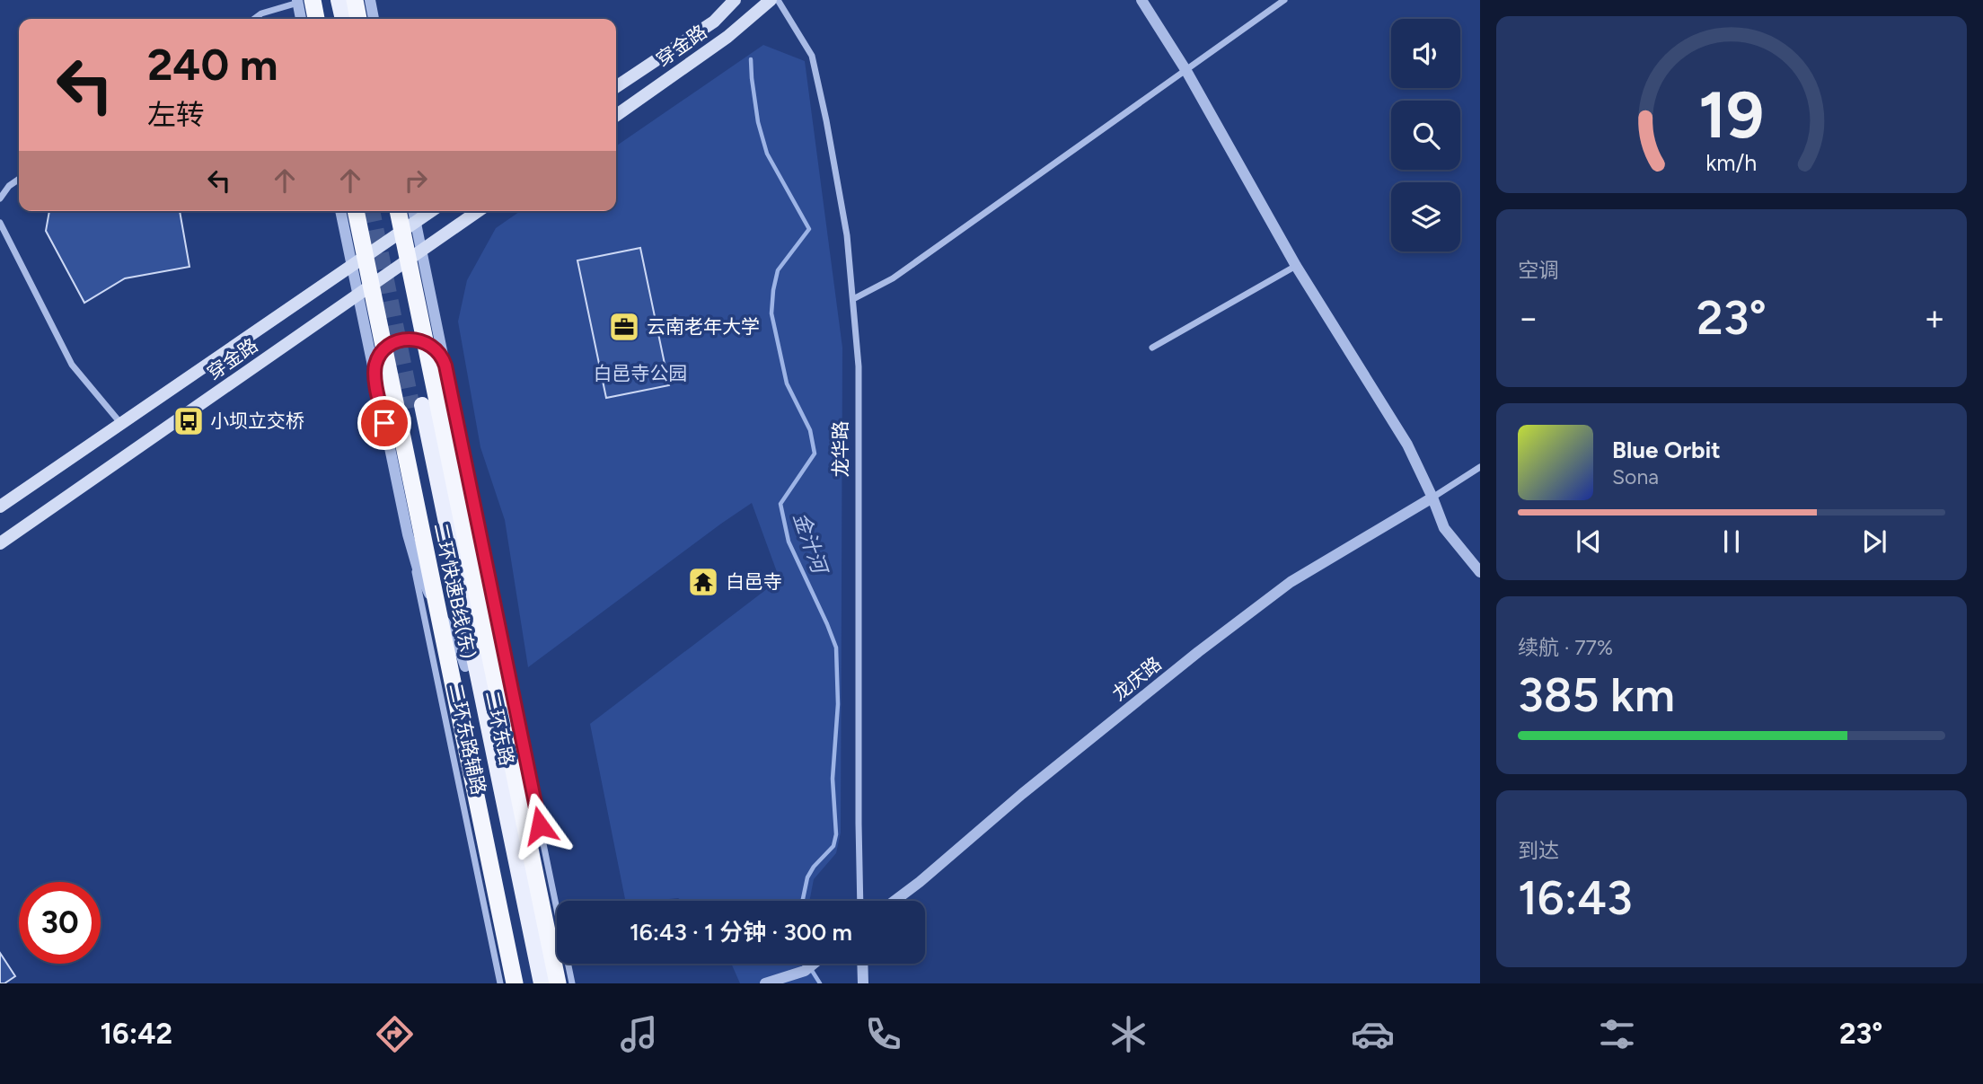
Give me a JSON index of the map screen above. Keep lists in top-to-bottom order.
{
  "streets": {
    "highway": ["二环快速B线(东)"],
    "main road": ["穿金路", "二环东路"],
    "street": ["龙华路", "龙庆路", "二环东路辅路"]
  },
  "crossings": [
    ["穿金路", "二环东路辅路"]
  ],
  "water": ["金汁河"],
  "parks": ["白邑寺公园"],
  "places": {
    "office": ["云南老年大学"],
    "bus stop": ["小坝立交桥"],
    "temple": ["白邑寺"]
  },
  "page": {
    "turn": ["240 m", "左转"],
    "tile": [
      "空调",
      ["续航 · 77%", "385 km"],
      ["到达", "16:43"]
    ],
    "heat": ["−", "23°", "+"],
    "song": ["Blue Orbit", "Sona"],
    "limit": "30",
    "trip": "16:43 · 1 分钟 · 300 m",
    "tabs": ["16:42", "23°"],
    "gauge": ["19", "km/h"]
  }
}
